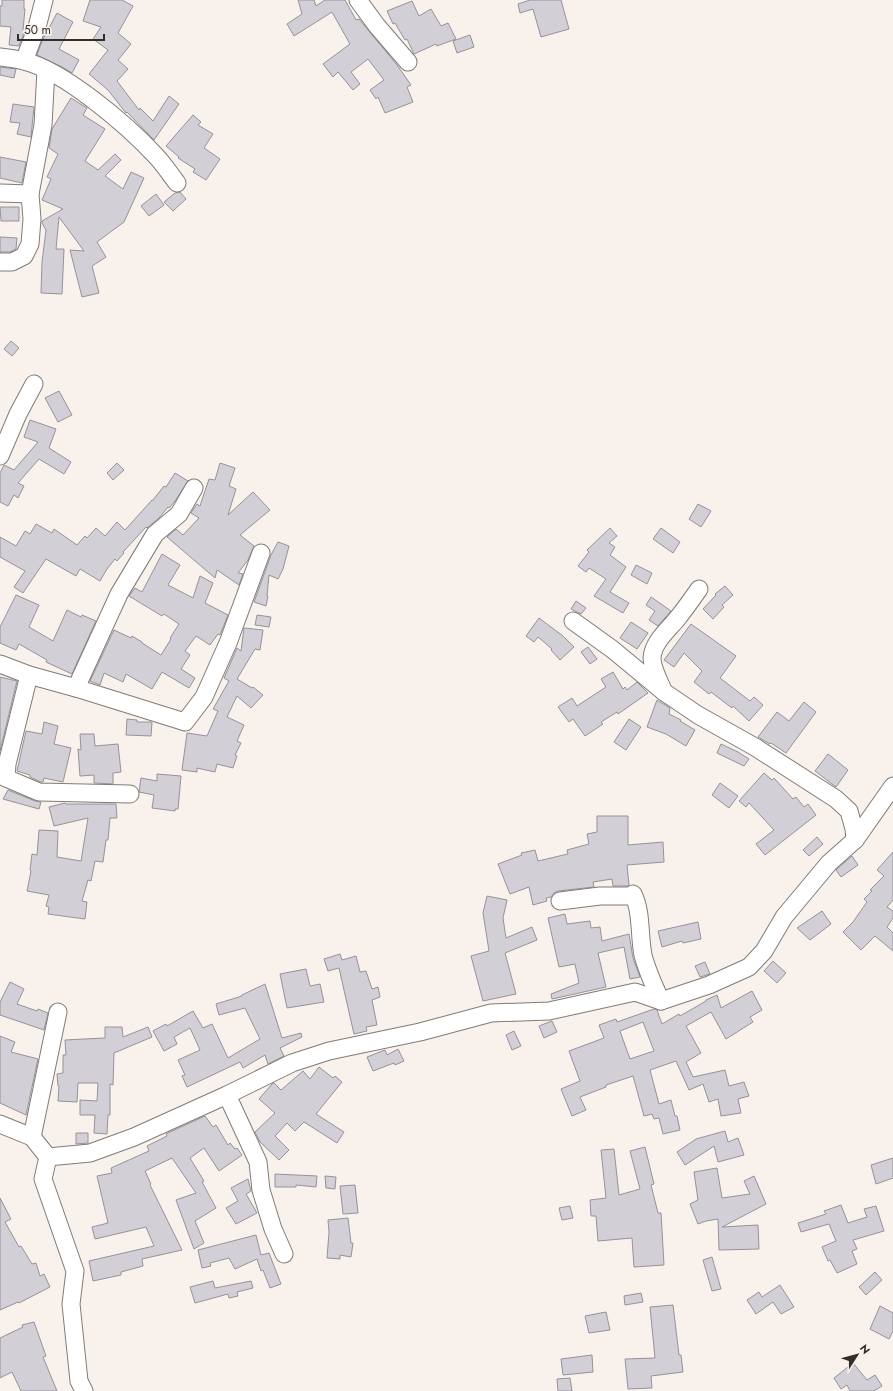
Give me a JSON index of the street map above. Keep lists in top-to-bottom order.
{
  "scale_bar": "50 m",
  "north": "top right"
}
